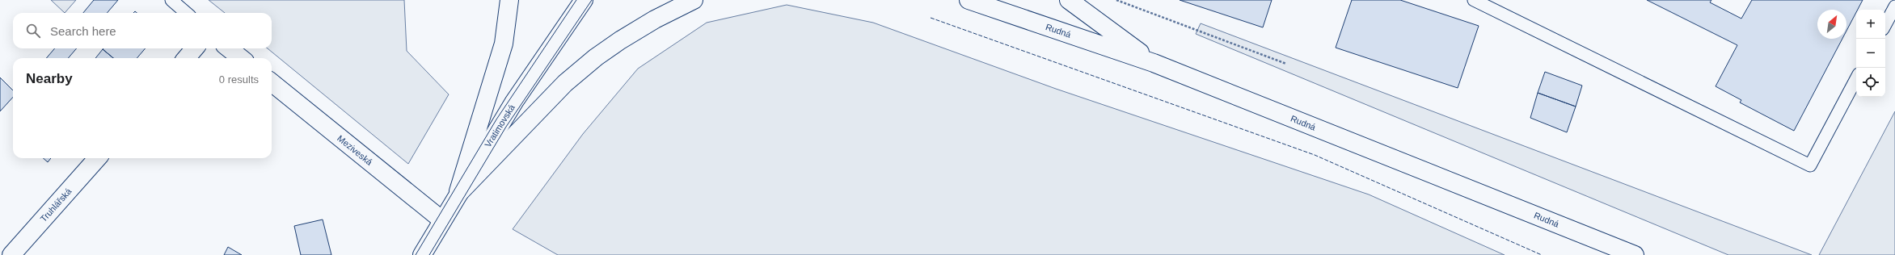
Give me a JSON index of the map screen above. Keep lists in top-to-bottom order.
{
  "streets": {
    "main road": [
      "Rudná",
      "Vratimovská",
      "Meziveská",
      "Truhlářská"
    ]
  },
  "crossings": [
    ["Vratimovská", "Meziveská"]
  ],
  "north": "top right",
  "page": {
    "map_buttons": ["+", "−"],
    "search": "Search here",
    "heading": ["Nearby", "0 results"]
  }
}
